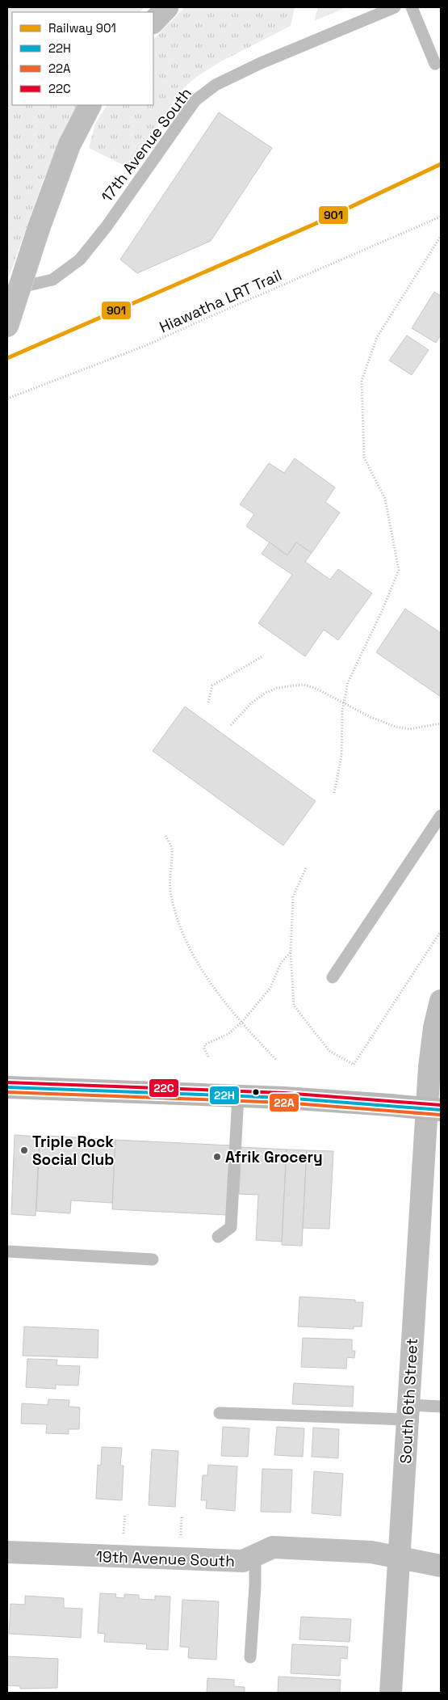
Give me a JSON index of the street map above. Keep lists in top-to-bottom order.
{
  "streets": {
    "main road": ["South 6th Street", "19th Avenue South"],
    "lane": ["17th Avenue South"],
    "path": ["Hiawatha LRT Trail"]
  },
  "crossings": [
    ["South 6th Street", "19th Avenue South"]
  ],
  "places": ["Triple Rock Social Club", "Afrik Grocery"],
  "lines": [
    "rail line 901",
    "transit line 22C",
    "transit line 22H",
    "transit line 22A"
  ],
  "legend": [
    "Railway 901",
    "22H",
    "22A",
    "22C"
  ]
}
